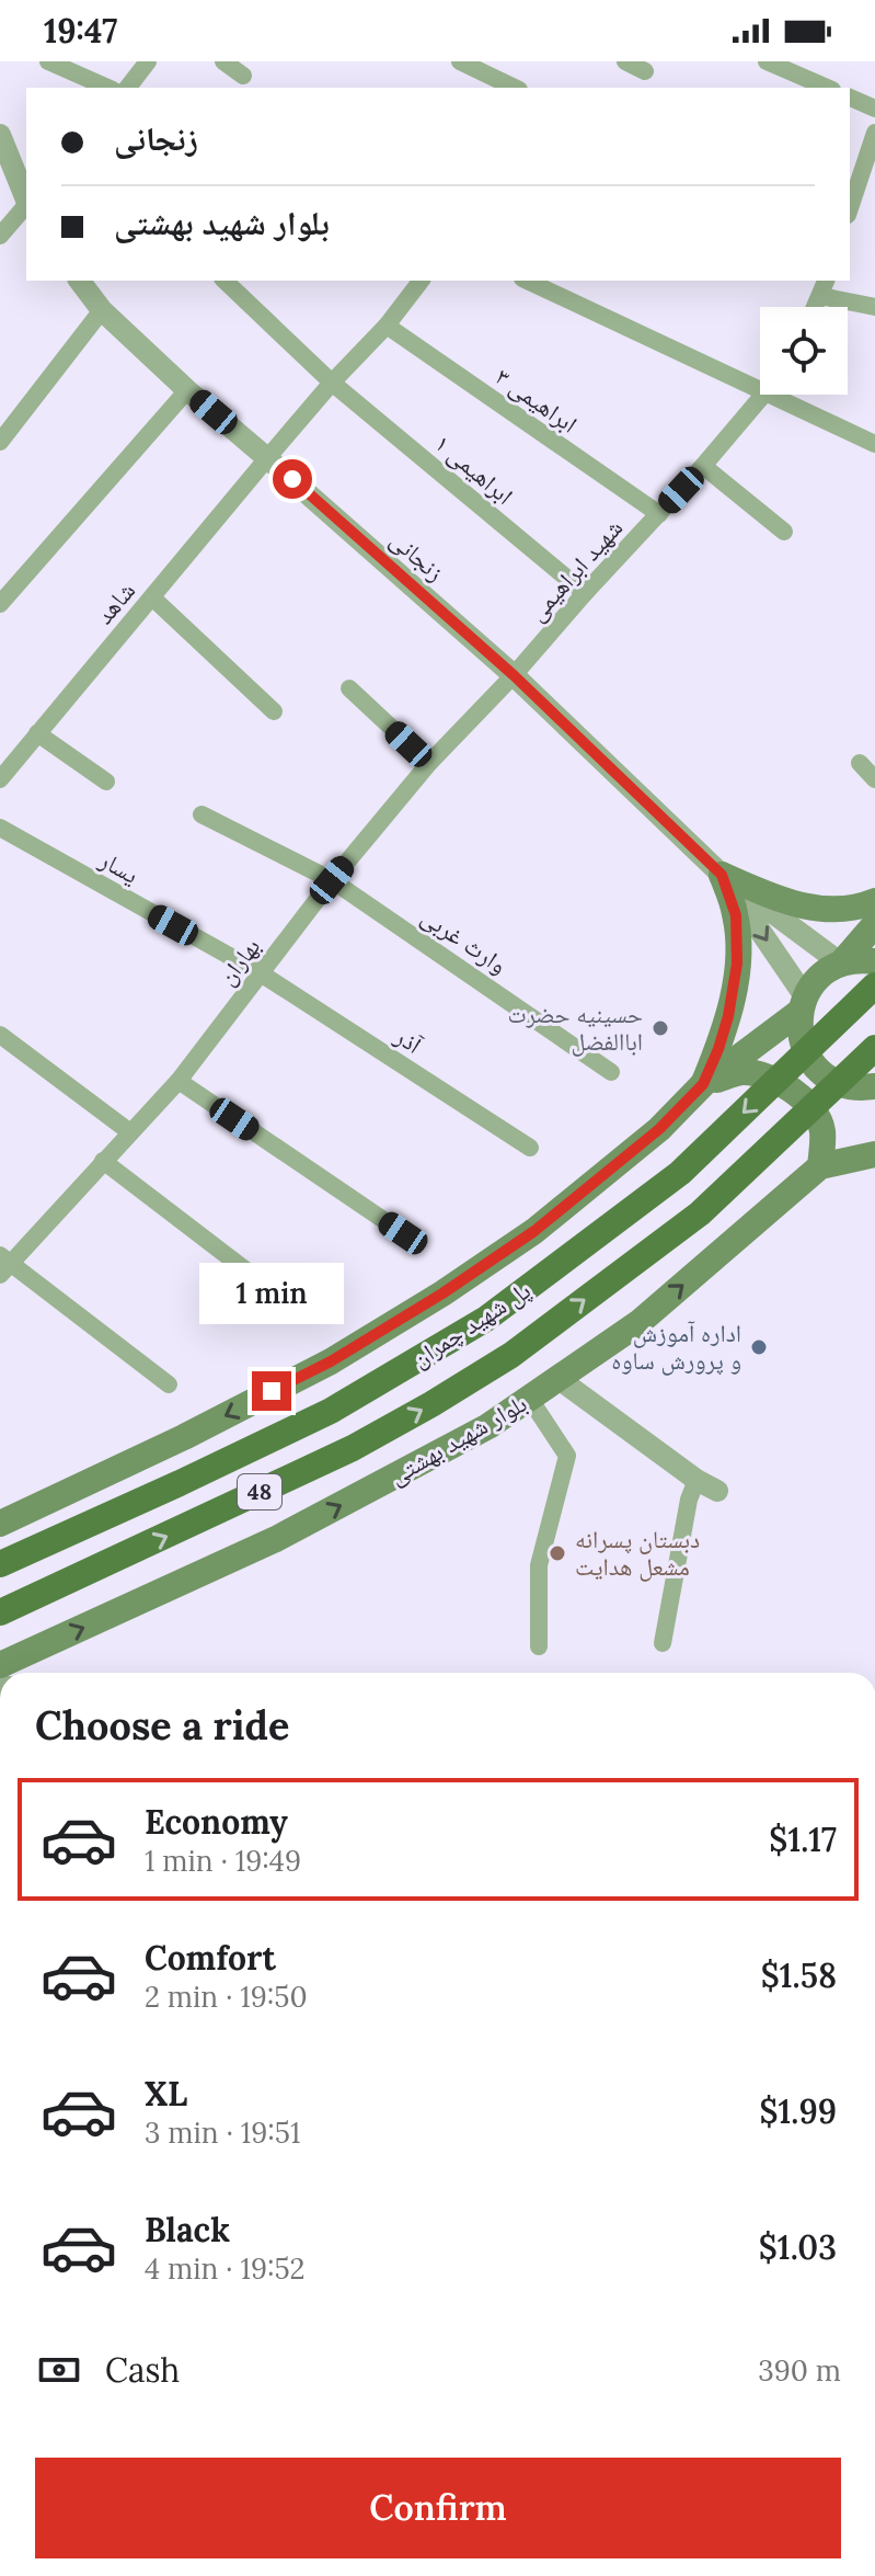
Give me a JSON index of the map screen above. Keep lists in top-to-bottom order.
{
  "streets": {
    "main road": ["پل شهید چمران", "بلوار شهید بهشتی", "48"],
    "street": [
      "ابراهیمی ۳",
      "ابراهیمی ۱",
      "زنجانی",
      "شهید ابراهیمی",
      "شاهد",
      "یسار",
      "وارث غربی",
      "بهاران",
      "آذر"
    ]
  },
  "crossings": [
    ["ابراهیمی ۳", "شهید ابراهیمی"],
    ["ابراهیمی ۳", "شاهد"],
    ["ابراهیمی ۱", "شهید ابراهیمی"],
    ["ابراهیمی ۱", "شاهد"],
    ["زنجانی", "شهید ابراهیمی"],
    ["زنجانی", "شاهد"],
    ["زنجانی", "بهاران"],
    ["شهید ابراهیمی", "بهاران"],
    ["یسار", "بهاران"],
    ["یسار", "آذر"],
    ["وارث غربی", "بهاران"],
    ["بهاران", "آذر"]
  ],
  "places": ["حسینیه حضرت اباالفضل", "اداره آموزش و پرورش ساوه", "دبستان پسرانه مشعل هدایت"],
  "page": {
    "status": "19:47",
    "banner": ["زنجانی", "بلوار شهید بهشتی"],
    "bubble": "1 min",
    "heading": "Choose a ride",
    "list": [
      {
        "name": "Economy",
        "note": "1 min · 19:49",
        "value": "$1.17"
      },
      {
        "name": "Comfort",
        "note": "2 min · 19:50",
        "value": "$1.58"
      },
      {
        "name": "XL",
        "note": "3 min · 19:51",
        "value": "$1.99"
      },
      {
        "name": "Black",
        "note": "4 min · 19:52",
        "value": "$1.03"
      }
    ],
    "pay": ["Cash", "390 m"],
    "buttons": "Confirm"
  }
}
